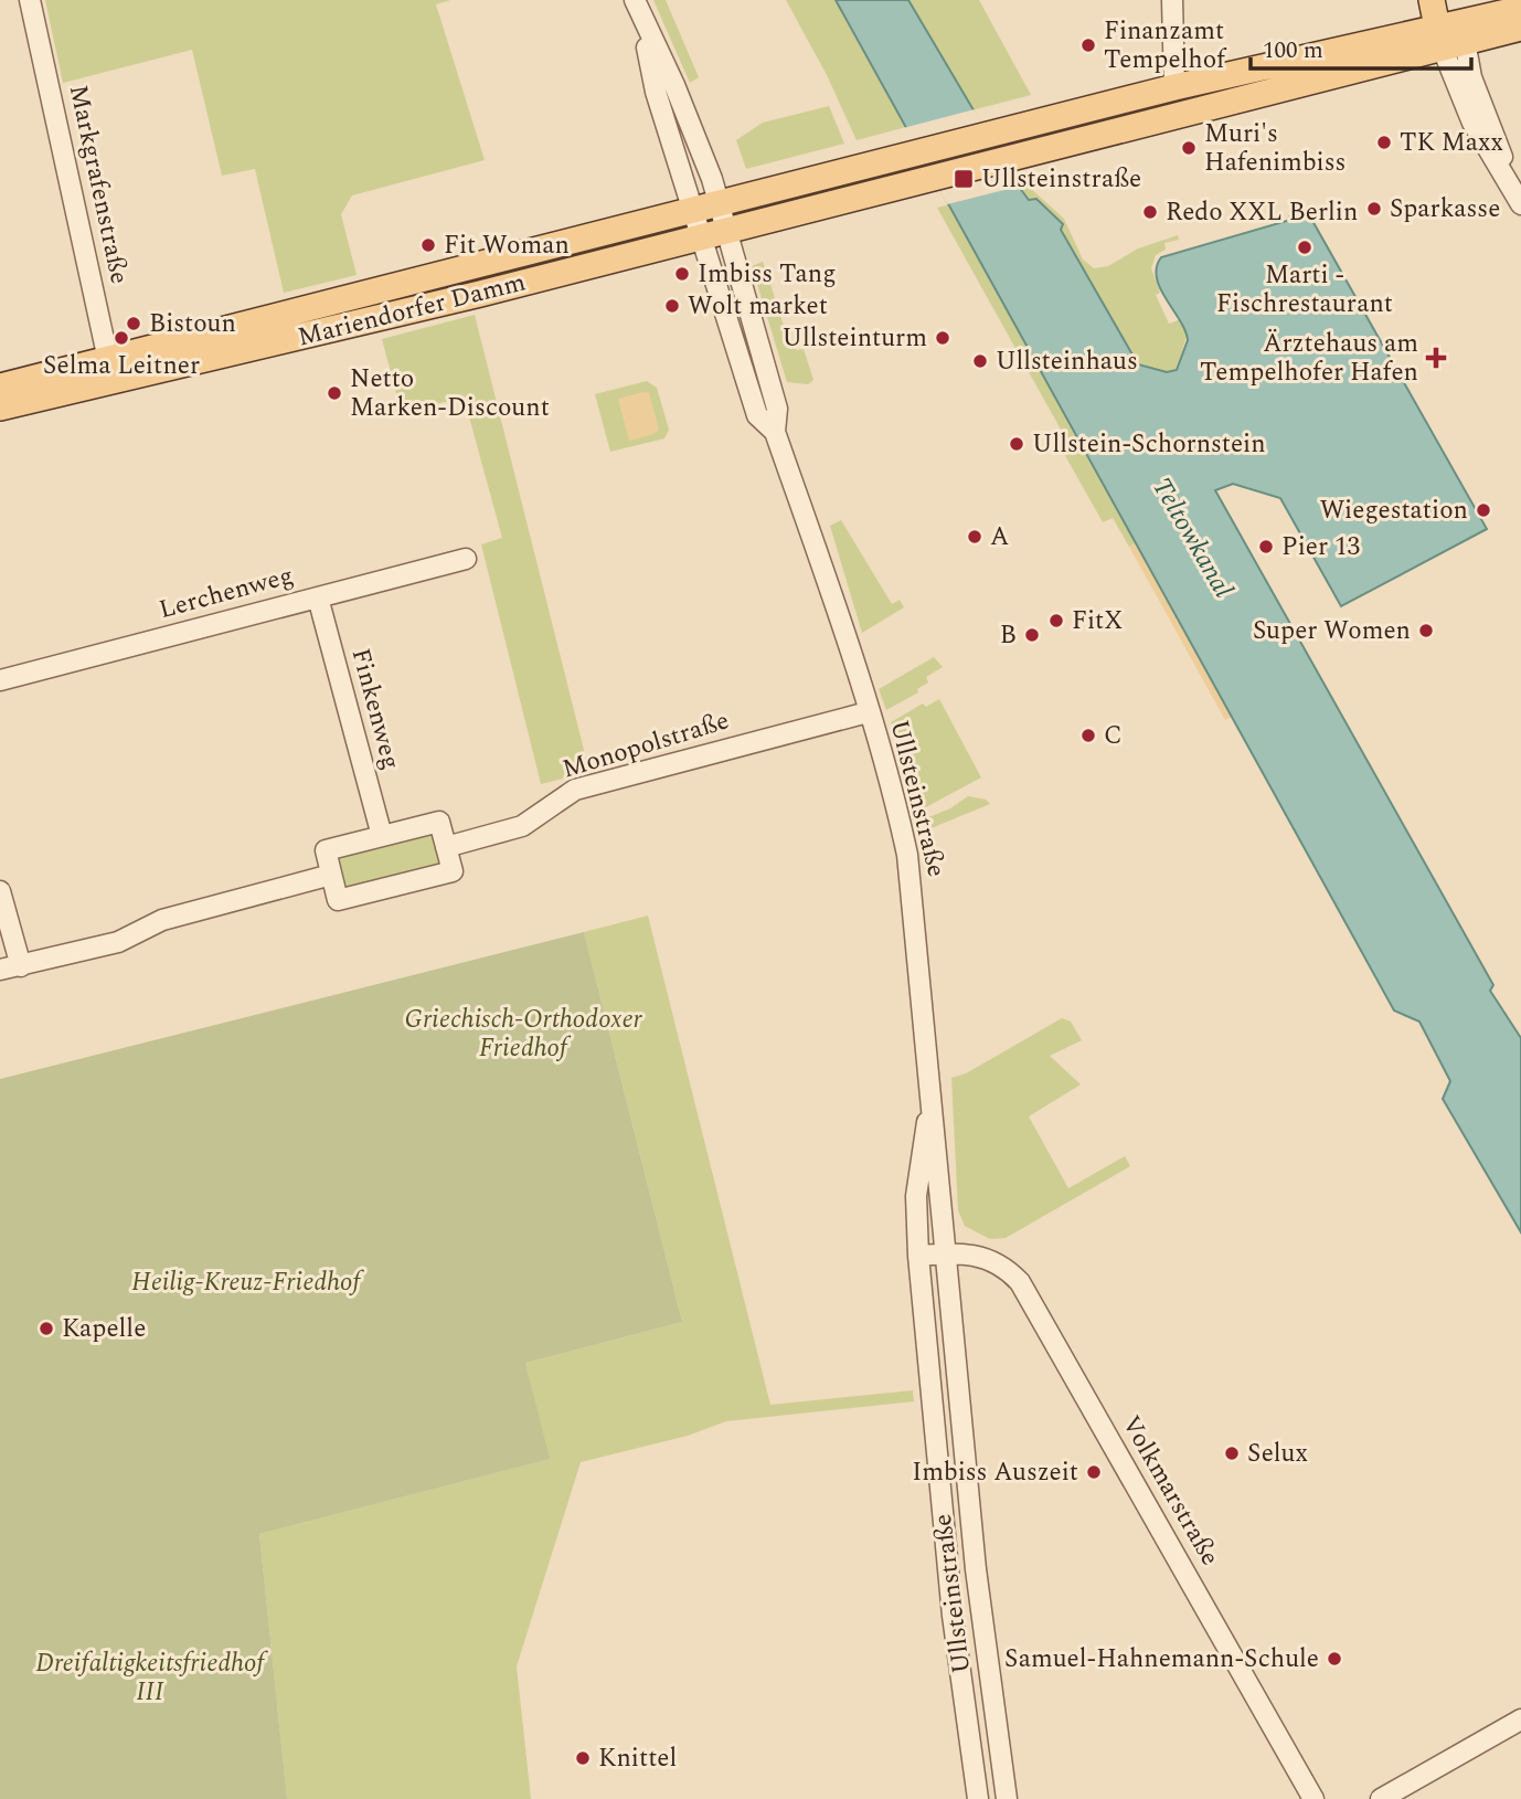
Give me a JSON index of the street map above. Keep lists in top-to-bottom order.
{
  "streets": {
    "main road": ["Mariendorfer Damm"],
    "street": [
      "Markgrafenstraße",
      "Lerchenweg",
      "Finkenweg",
      "Monopolstraße",
      "Ullsteinstraße",
      "Volkmarstraße"
    ]
  },
  "crossings": [
    ["Markgrafenstraße", "Mariendorfer Damm"],
    ["Mariendorfer Damm", "Ullsteinstraße"],
    ["Lerchenweg", "Finkenweg"],
    ["Monopolstraße", "Ullsteinstraße"],
    ["Ullsteinstraße", "Volkmarstraße"]
  ],
  "water": ["Teltowkanal"],
  "parks": ["Griechisch-Orthodoxer Friedhof", "Heilig-Kreuz-Friedhof", "Dreifaltigkeitsfriedhof III"],
  "places": {
    "other": [
      "Finanzamt Tempelhof",
      "TK Maxx",
      "Muri's Hafenimbiss",
      "Sparkasse",
      "Redo XXL Berlin",
      "Fit Woman",
      "Marti - Fischrestaurant",
      "Imbiss Tang",
      "Wolt market",
      "Bistoun",
      "Selma Leitner",
      "Ullsteinturm",
      "Ullsteinhaus",
      "Netto Marken-Discount",
      "Ullstein-Schornstein",
      "Wiegestation",
      "A",
      "Pier 13",
      "FitX",
      "Super Women",
      "B",
      "C",
      "Kapelle",
      "Selux",
      "Imbiss Auszeit",
      "Samuel-Hahnemann-Schule",
      "Knittel"
    ],
    "transit": ["Ullsteinstraße"],
    "health": ["Ärztehaus am Tempelhofer Hafen"]
  },
  "scale_bar": "100 m"
}
